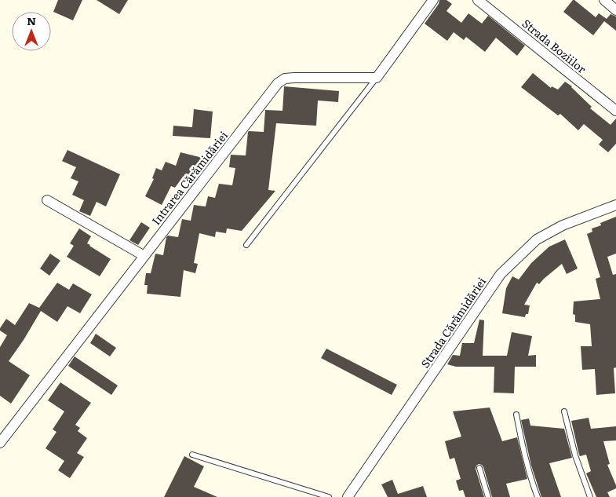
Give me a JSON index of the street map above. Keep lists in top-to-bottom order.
{
  "streets": {
    "street": ["Strada Boziilor", "Intrarea Cărămidăriei", "Strada Cărămidăriei"]
  },
  "north": "top"
}
